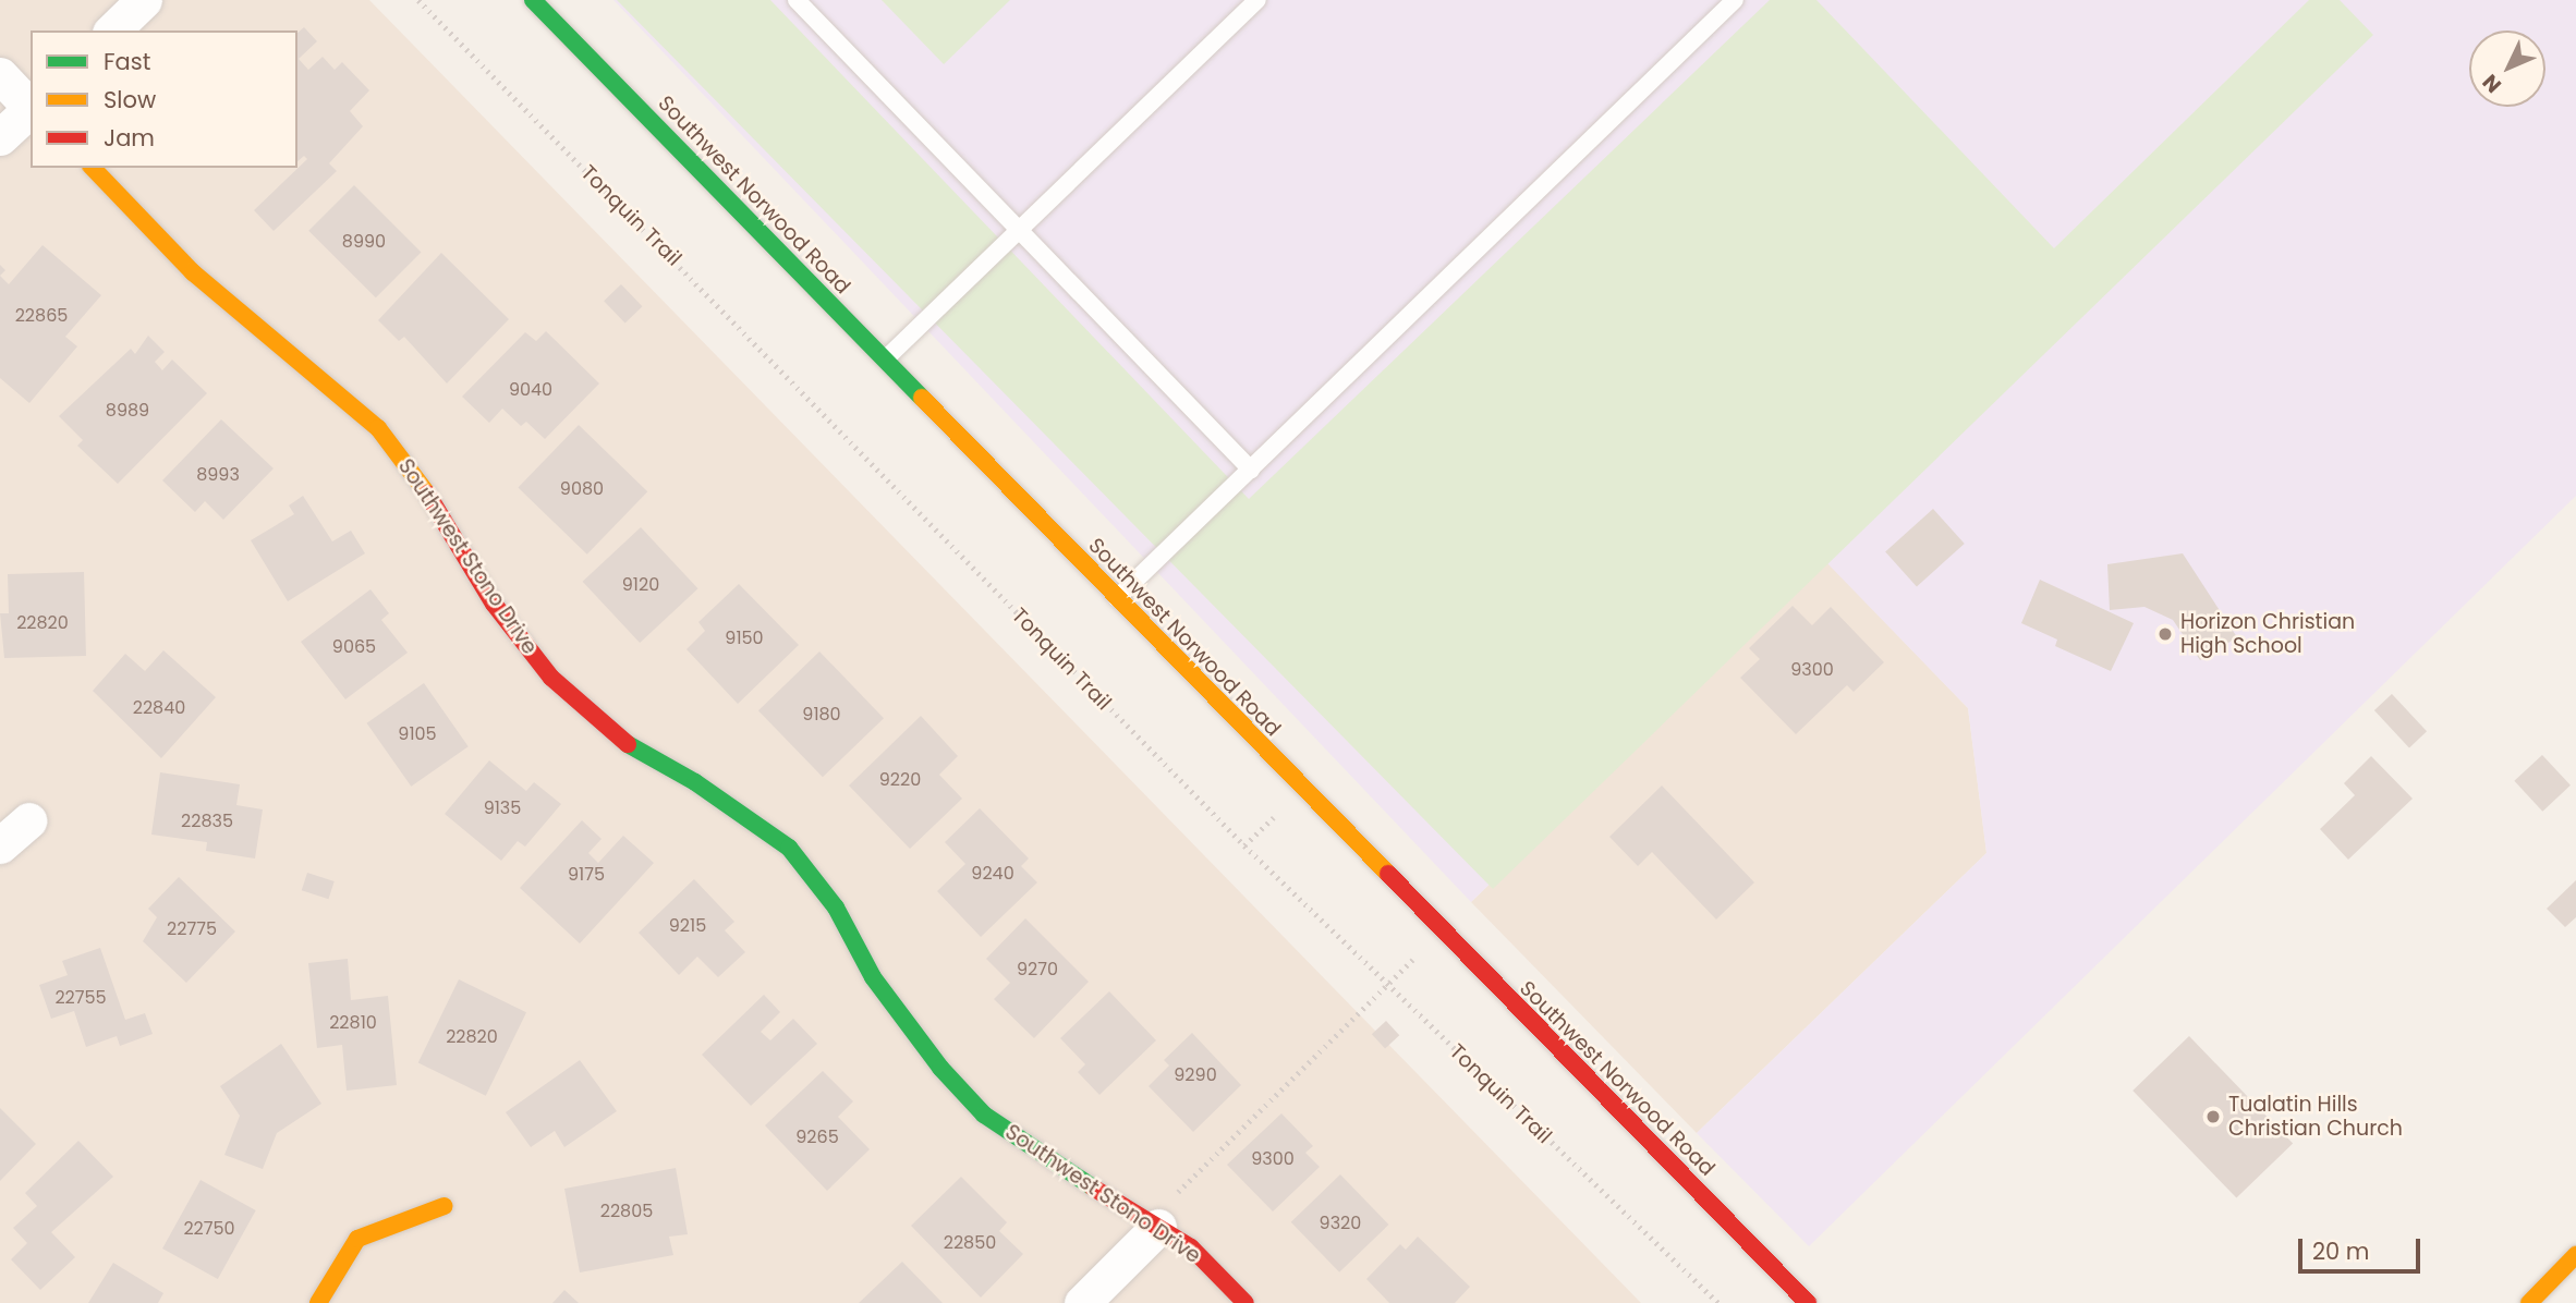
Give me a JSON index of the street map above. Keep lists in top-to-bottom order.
{
  "streets": {
    "street": ["Southwest Norwood Road", "Southwest Stono Drive"],
    "path": ["Tonquin Trail"]
  },
  "places": ["Horizon Christian High School", "Tualatin Hills Christian Church"],
  "house_numbers": [
    "8990",
    "22865",
    "9040",
    "8989",
    "8993",
    "9080",
    "9120",
    "22820",
    "9150",
    "9065",
    "9300",
    "22840",
    "9180",
    "9105",
    "9220",
    "9135",
    "22835",
    "9240",
    "9175",
    "9215",
    "22775",
    "9270",
    "22755",
    "22810",
    "22820",
    "9290",
    "9265",
    "9300",
    "22805",
    "9320",
    "22750",
    "22850"
  ],
  "legend": ["Fast", "Slow", "Jam"],
  "scale_bar": "20 m",
  "north": "bottom left"
}
